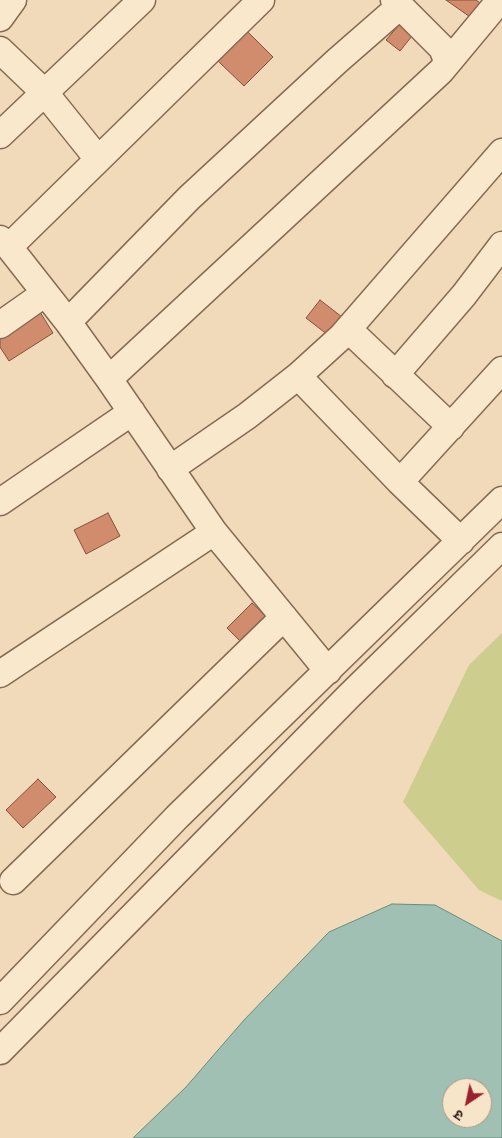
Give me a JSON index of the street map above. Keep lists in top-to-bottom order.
{
  "north": "bottom left"
}
